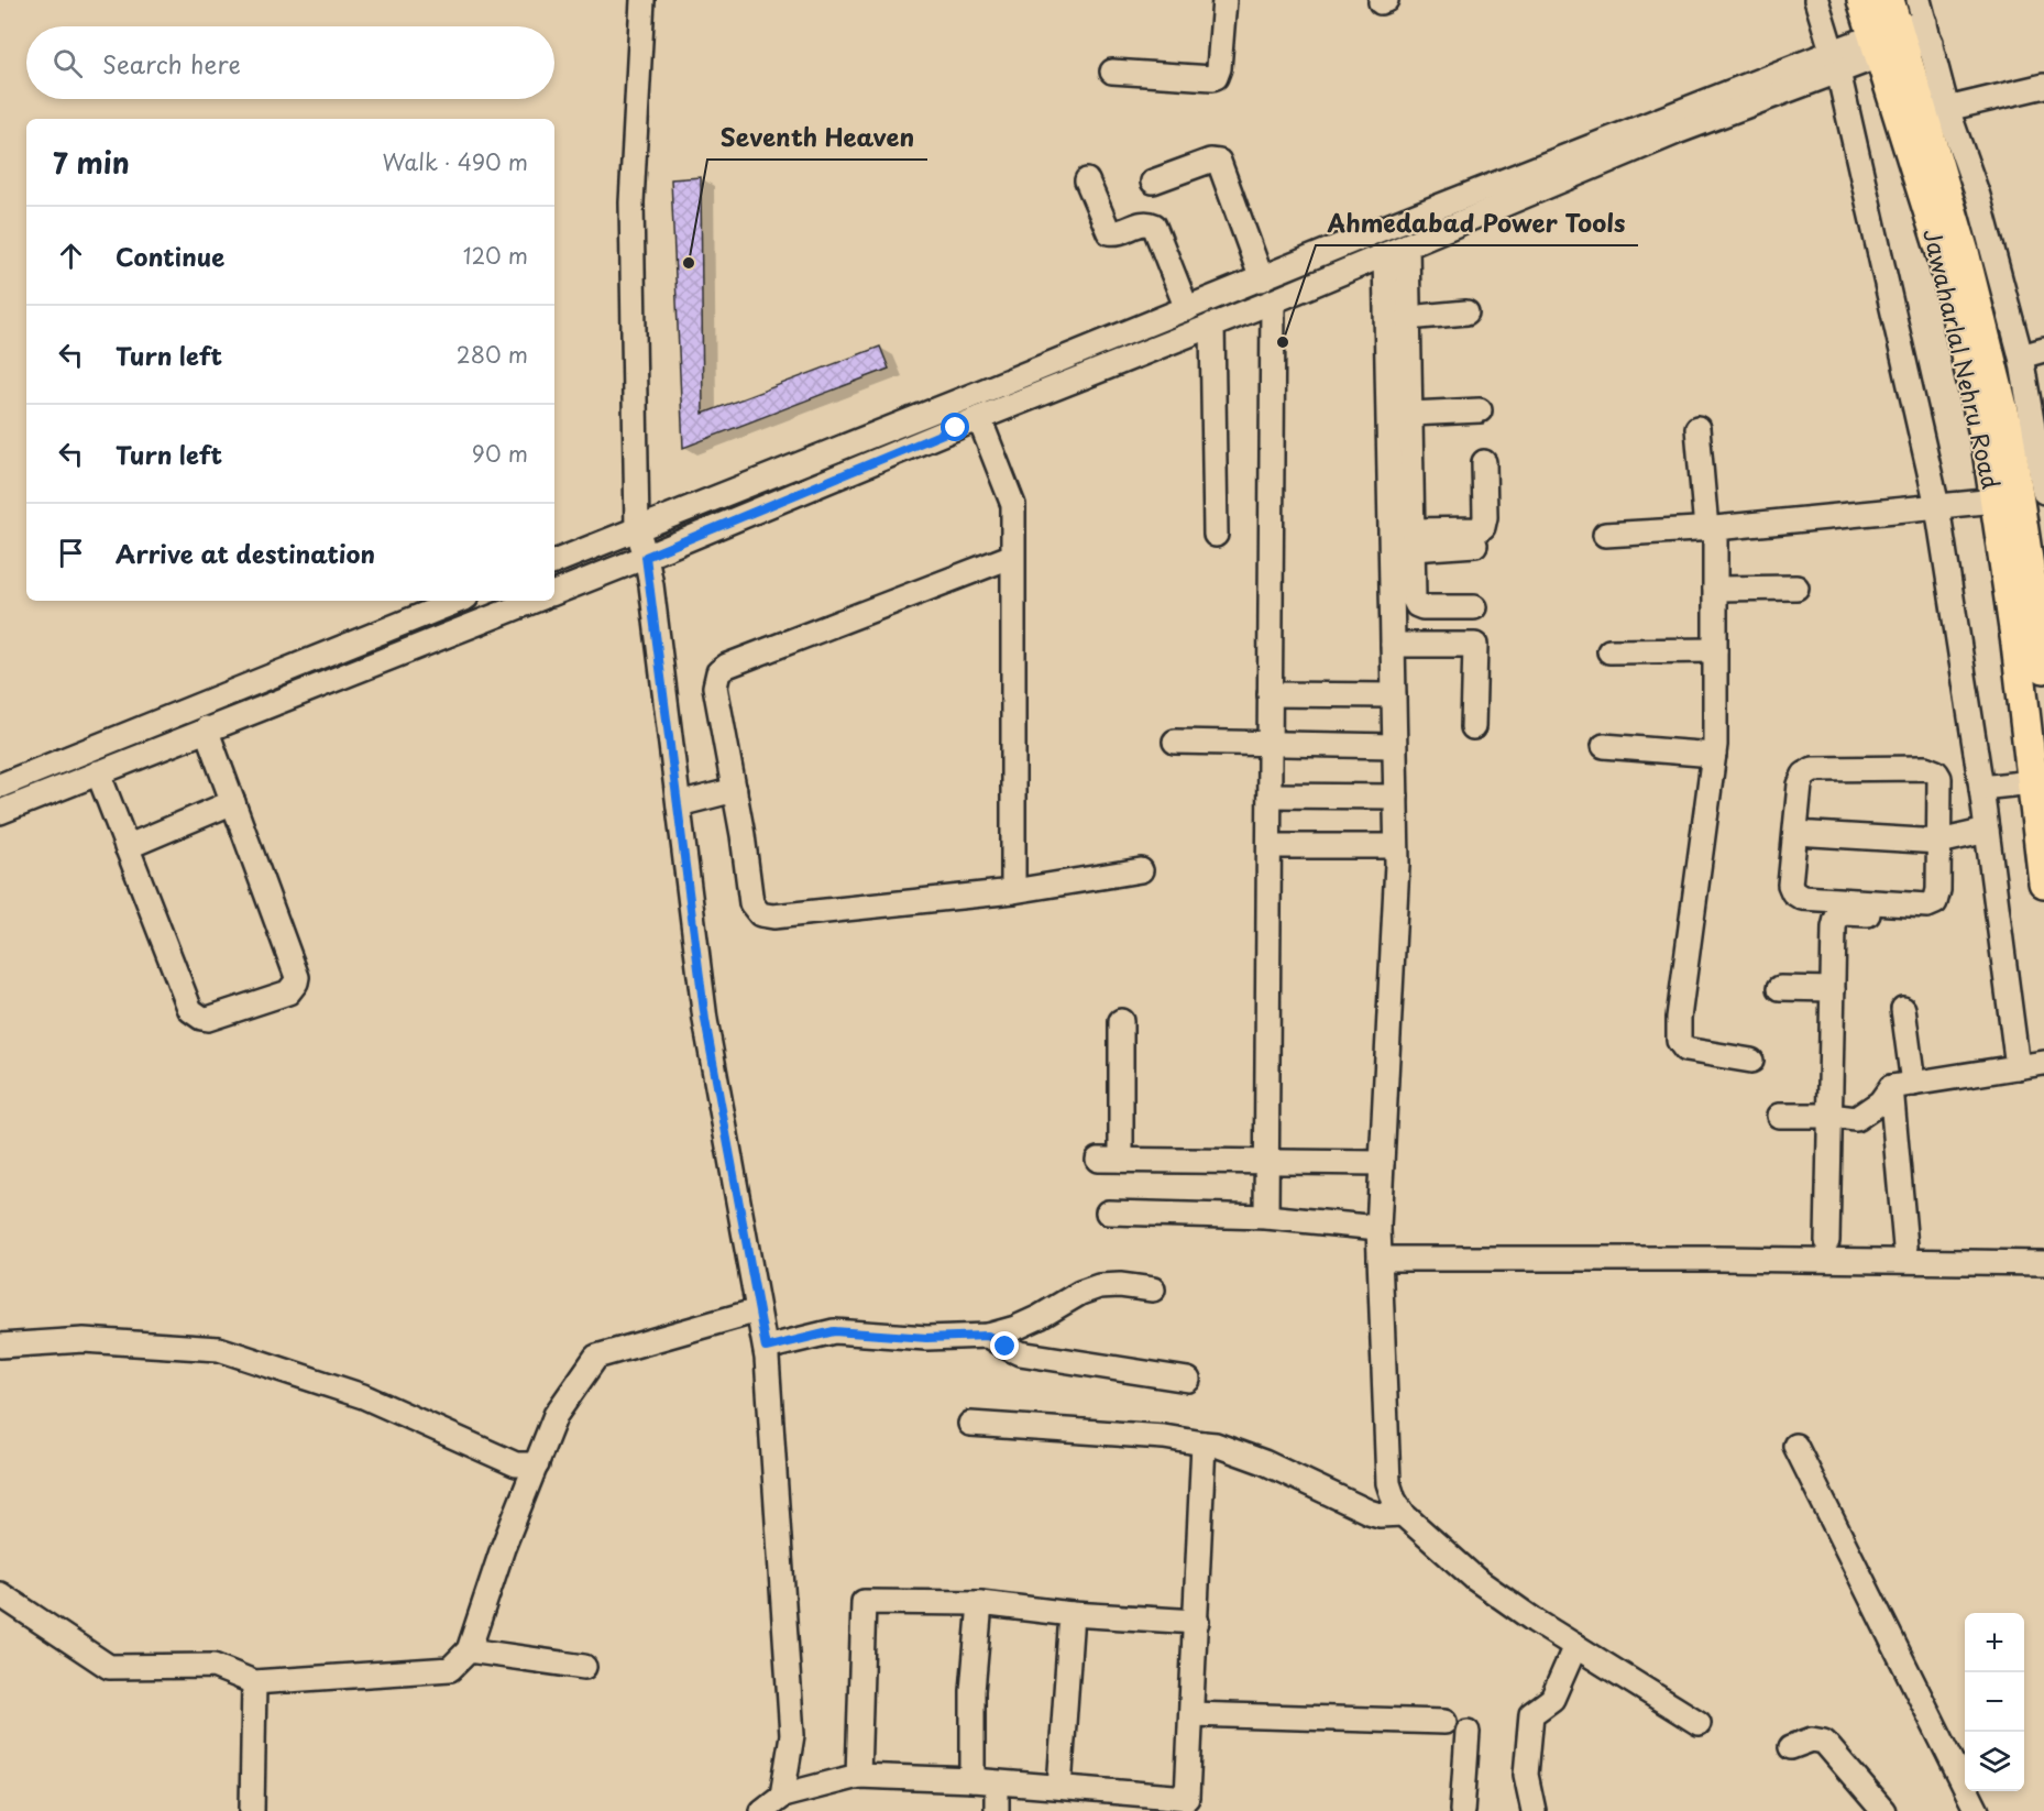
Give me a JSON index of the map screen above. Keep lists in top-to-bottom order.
{
  "streets": {
    "main road": ["Jawaharlal Nehru Road"]
  },
  "places": ["Seventh Heaven", "Ahmedabad Power Tools"],
  "page": {
    "search": "Search here",
    "heading": ["7 min", "Walk · 490 m"],
    "list": [
      ["Continue", "120 m"],
      ["Turn left", "280 m"],
      ["Turn left", "90 m"],
      "Arrive at destination"
    ],
    "map_buttons": ["+", "−"]
  }
}
